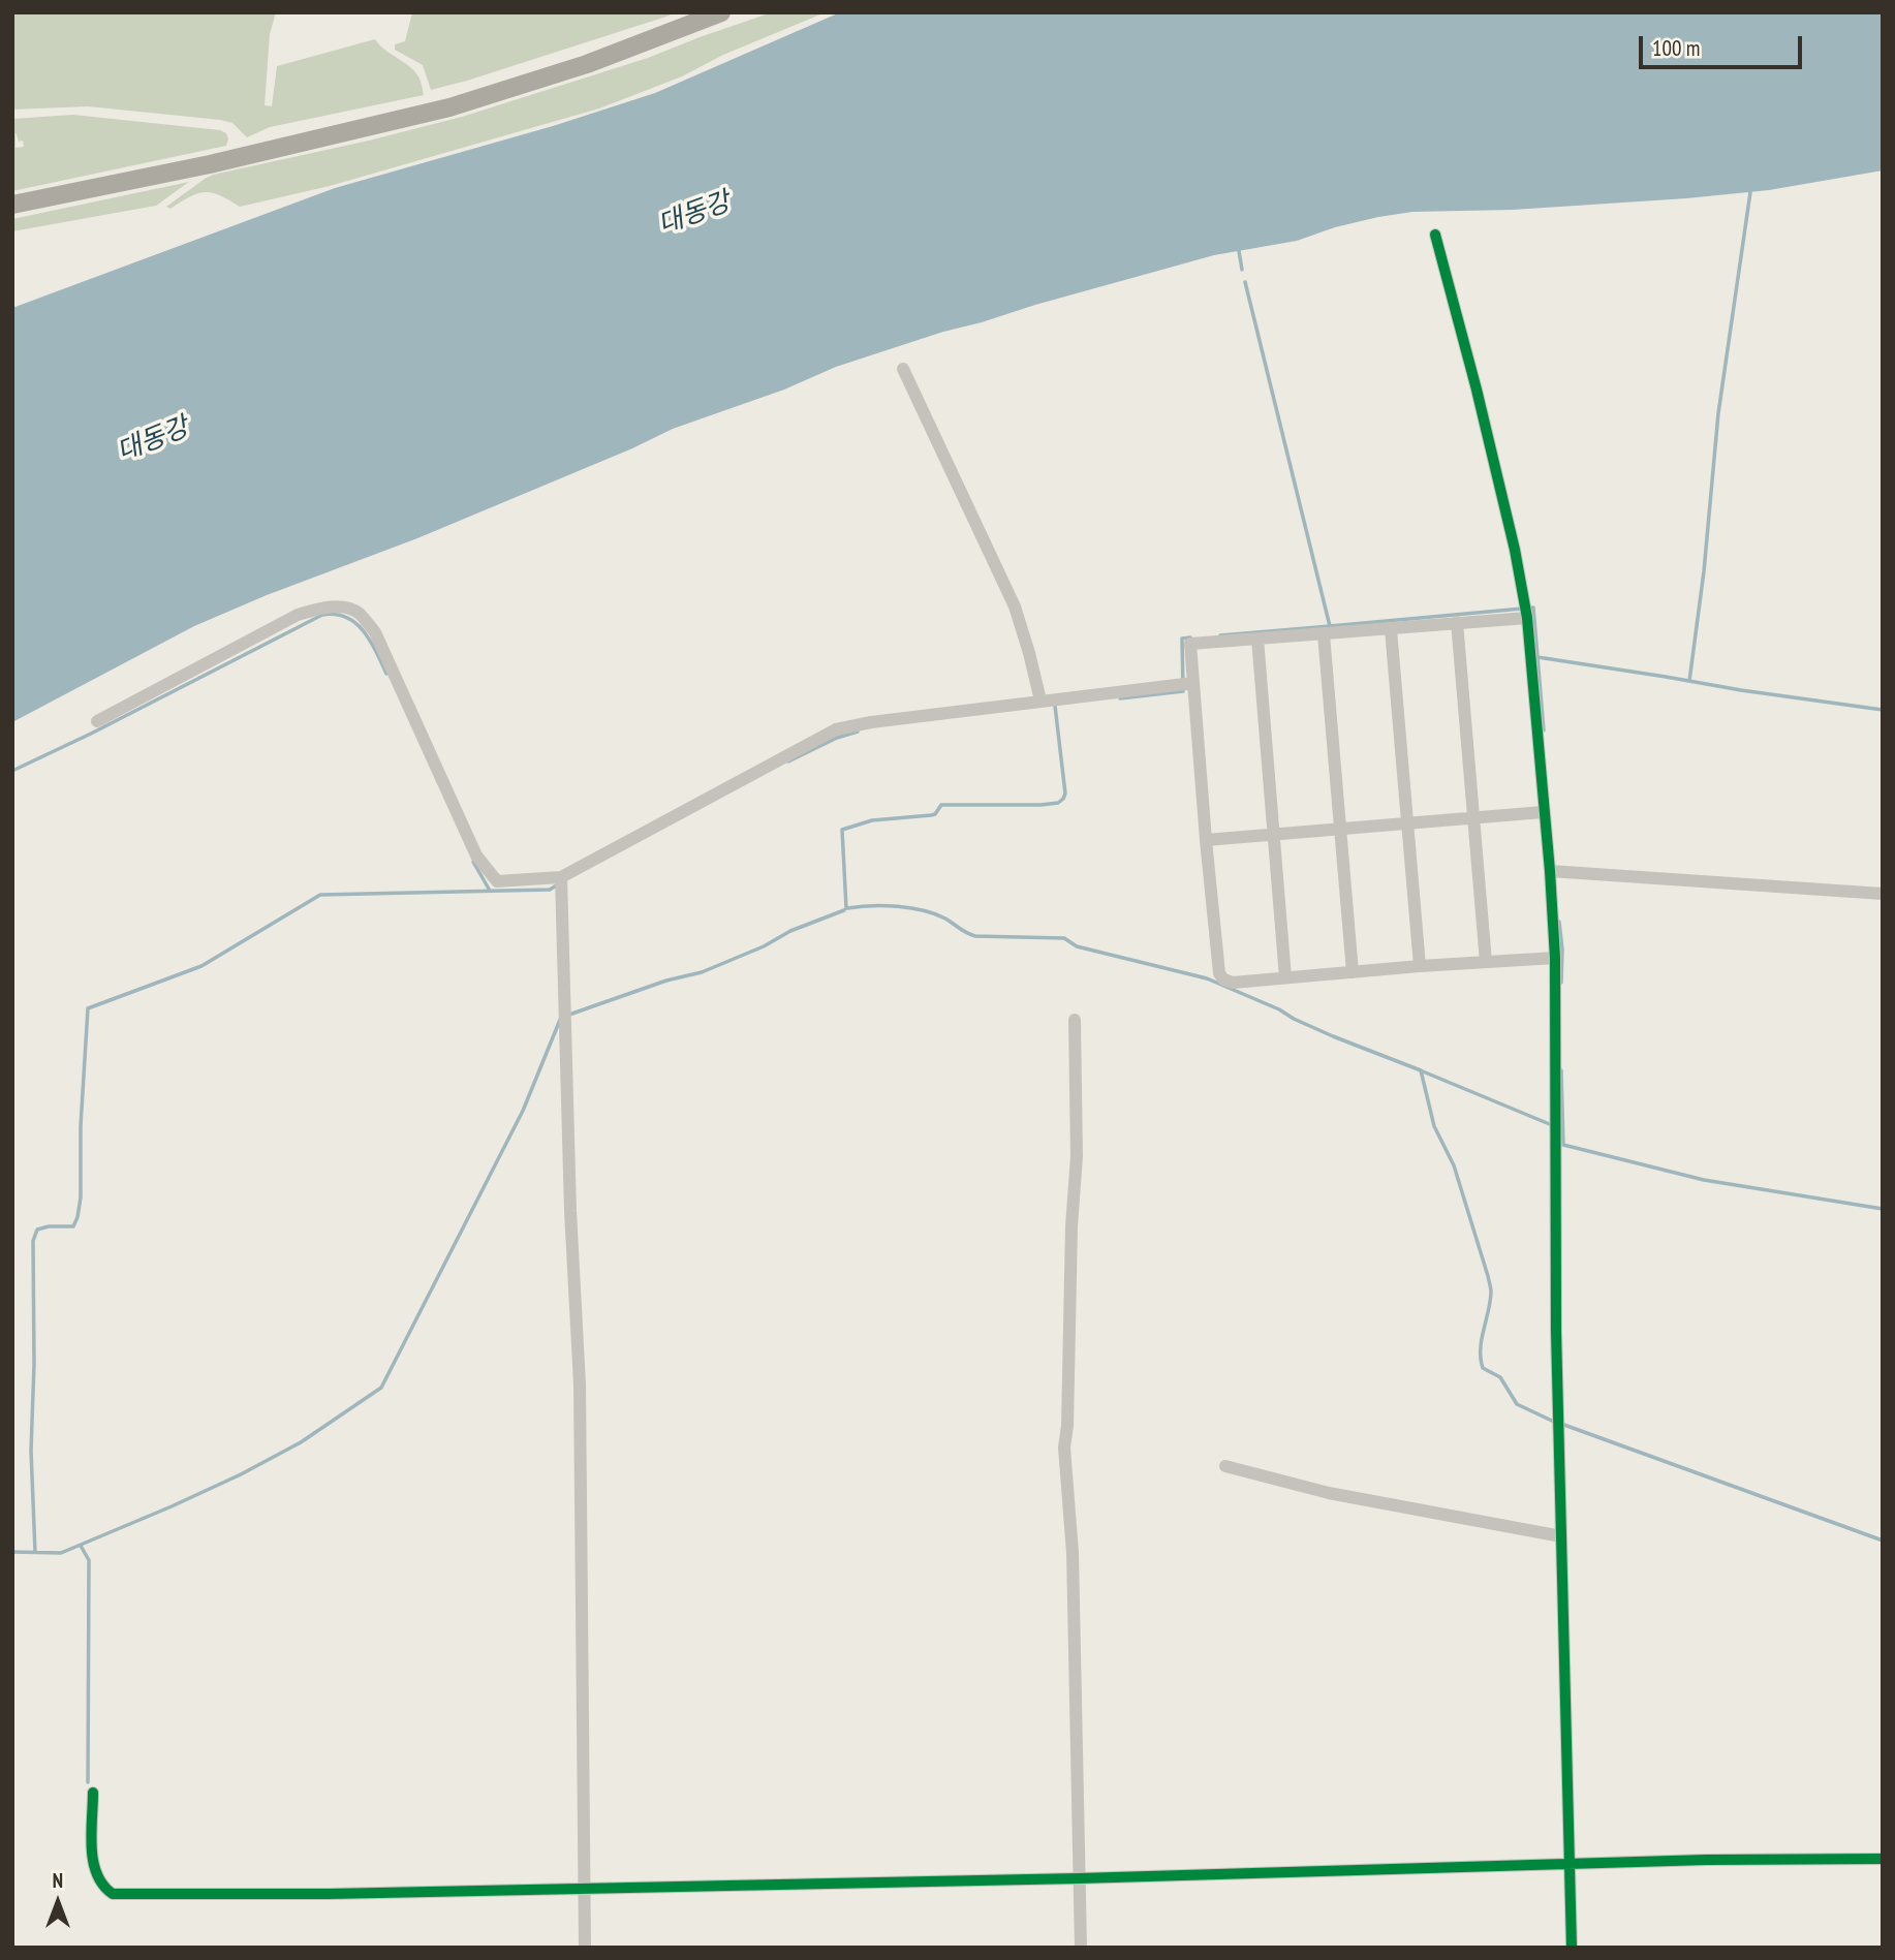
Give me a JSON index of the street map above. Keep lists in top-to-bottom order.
{
  "water": ["대동강"],
  "scale_bar": "100 m",
  "north": "top"
}
